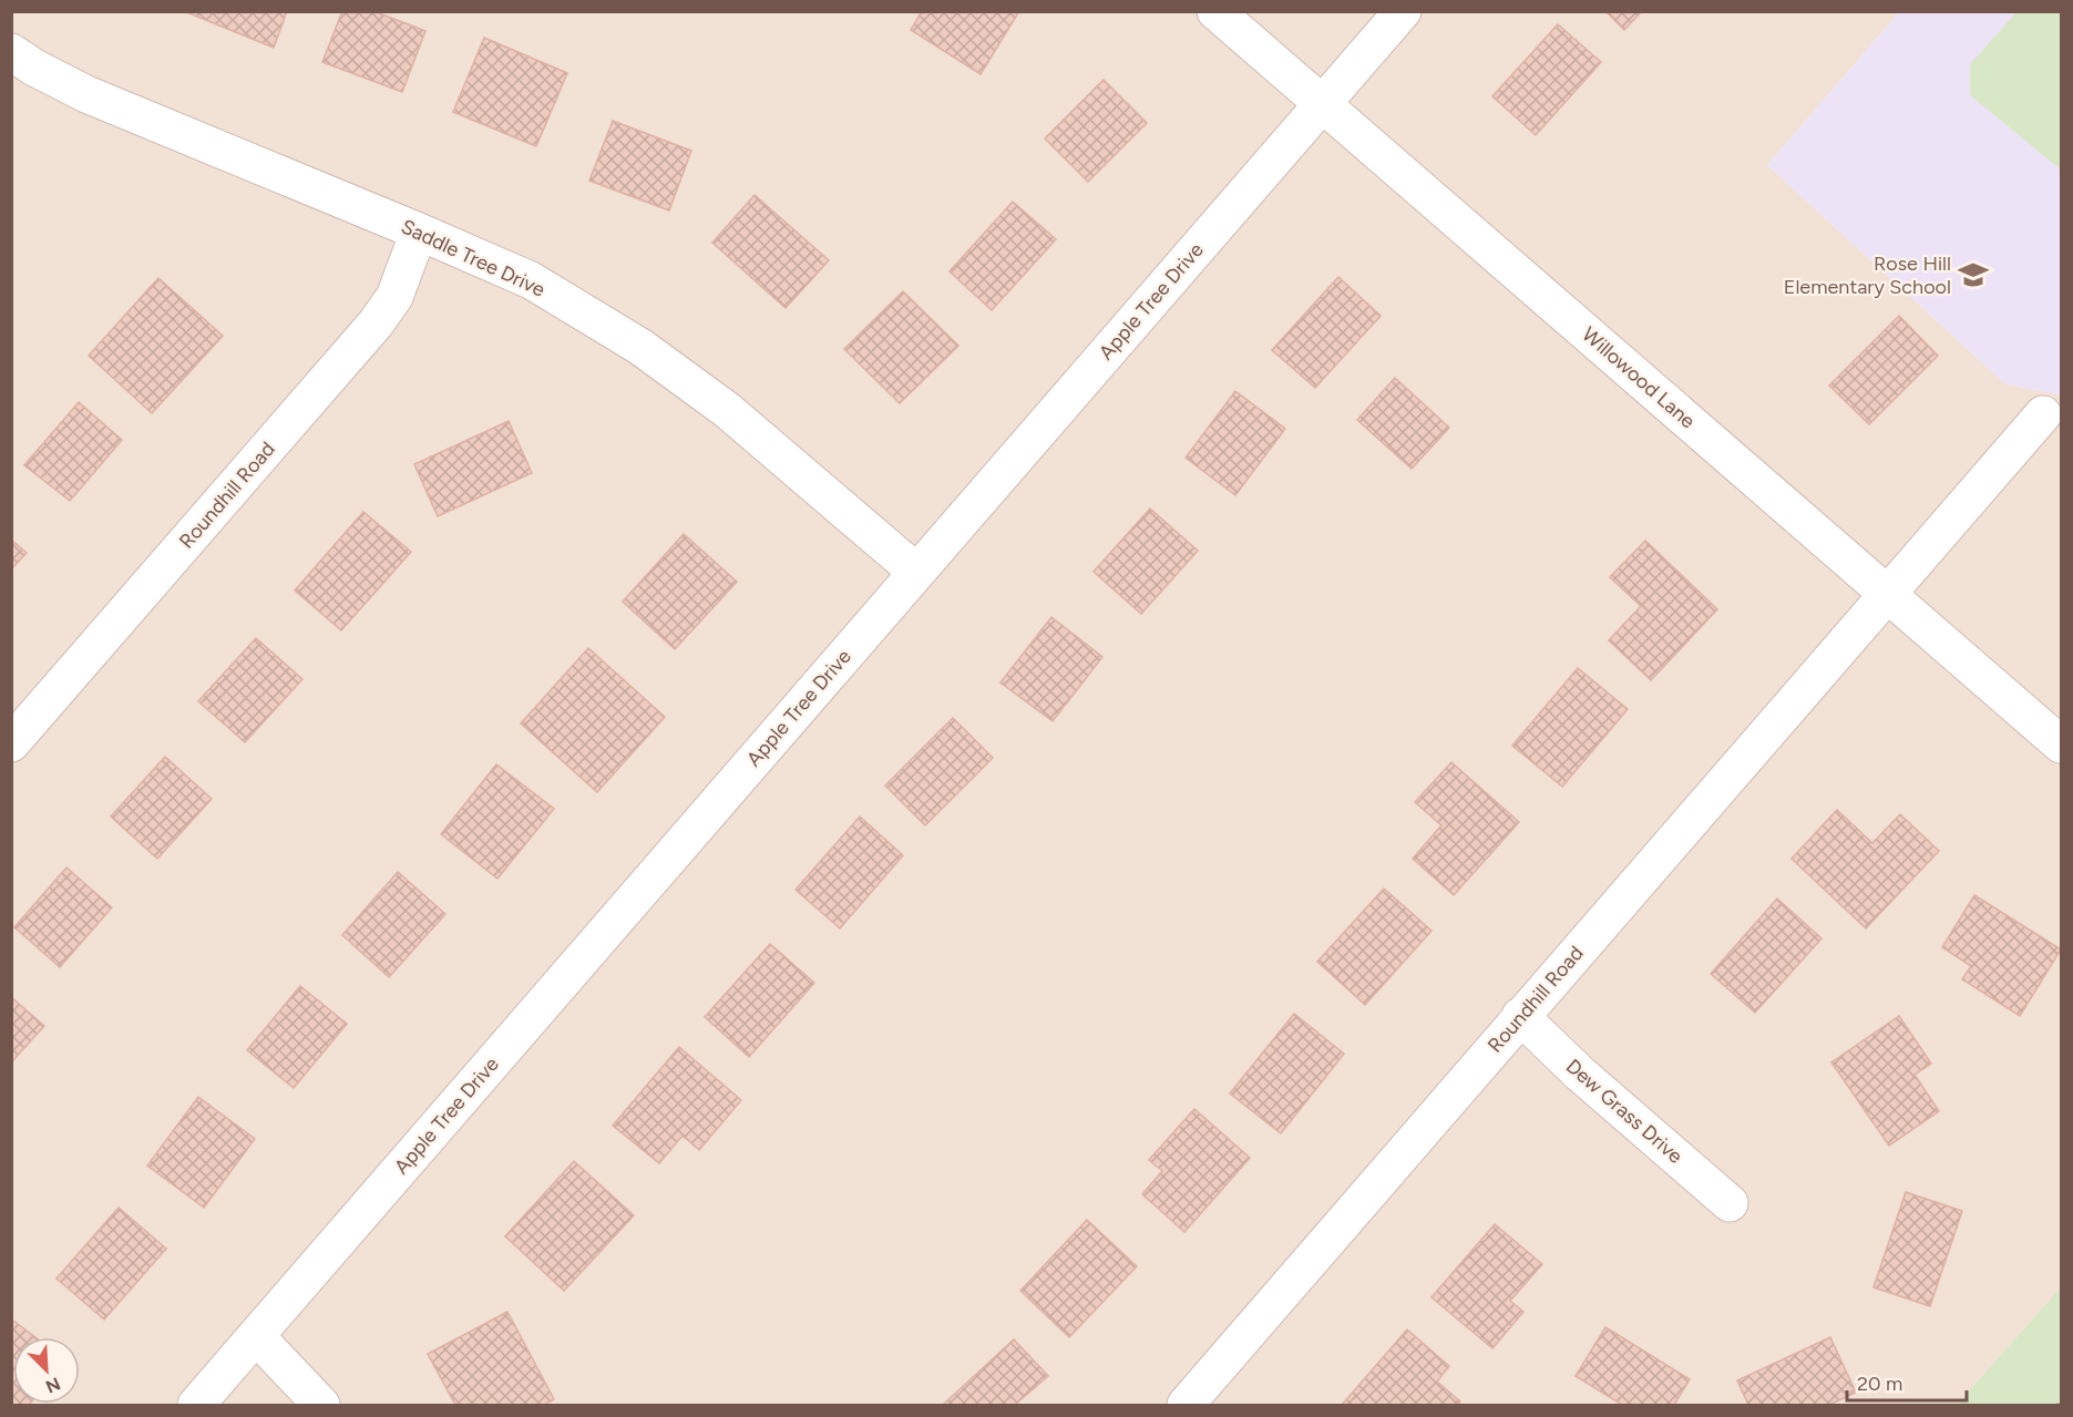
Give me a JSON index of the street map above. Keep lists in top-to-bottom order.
{
  "streets": {
    "street": [
      "Saddle Tree Drive",
      "Apple Tree Drive",
      "Willowood Lane",
      "Roundhill Road",
      "Dew Grass Drive"
    ]
  },
  "crossings": [
    ["Saddle Tree Drive", "Apple Tree Drive"],
    ["Saddle Tree Drive", "Roundhill Road"],
    ["Apple Tree Drive", "Willowood Lane"],
    ["Willowood Lane", "Roundhill Road"],
    ["Roundhill Road", "Dew Grass Drive"]
  ],
  "places": {
    "school or university": ["Rose Hill Elementary School"]
  },
  "scale_bar": "20 m",
  "north": "bottom right"
}
